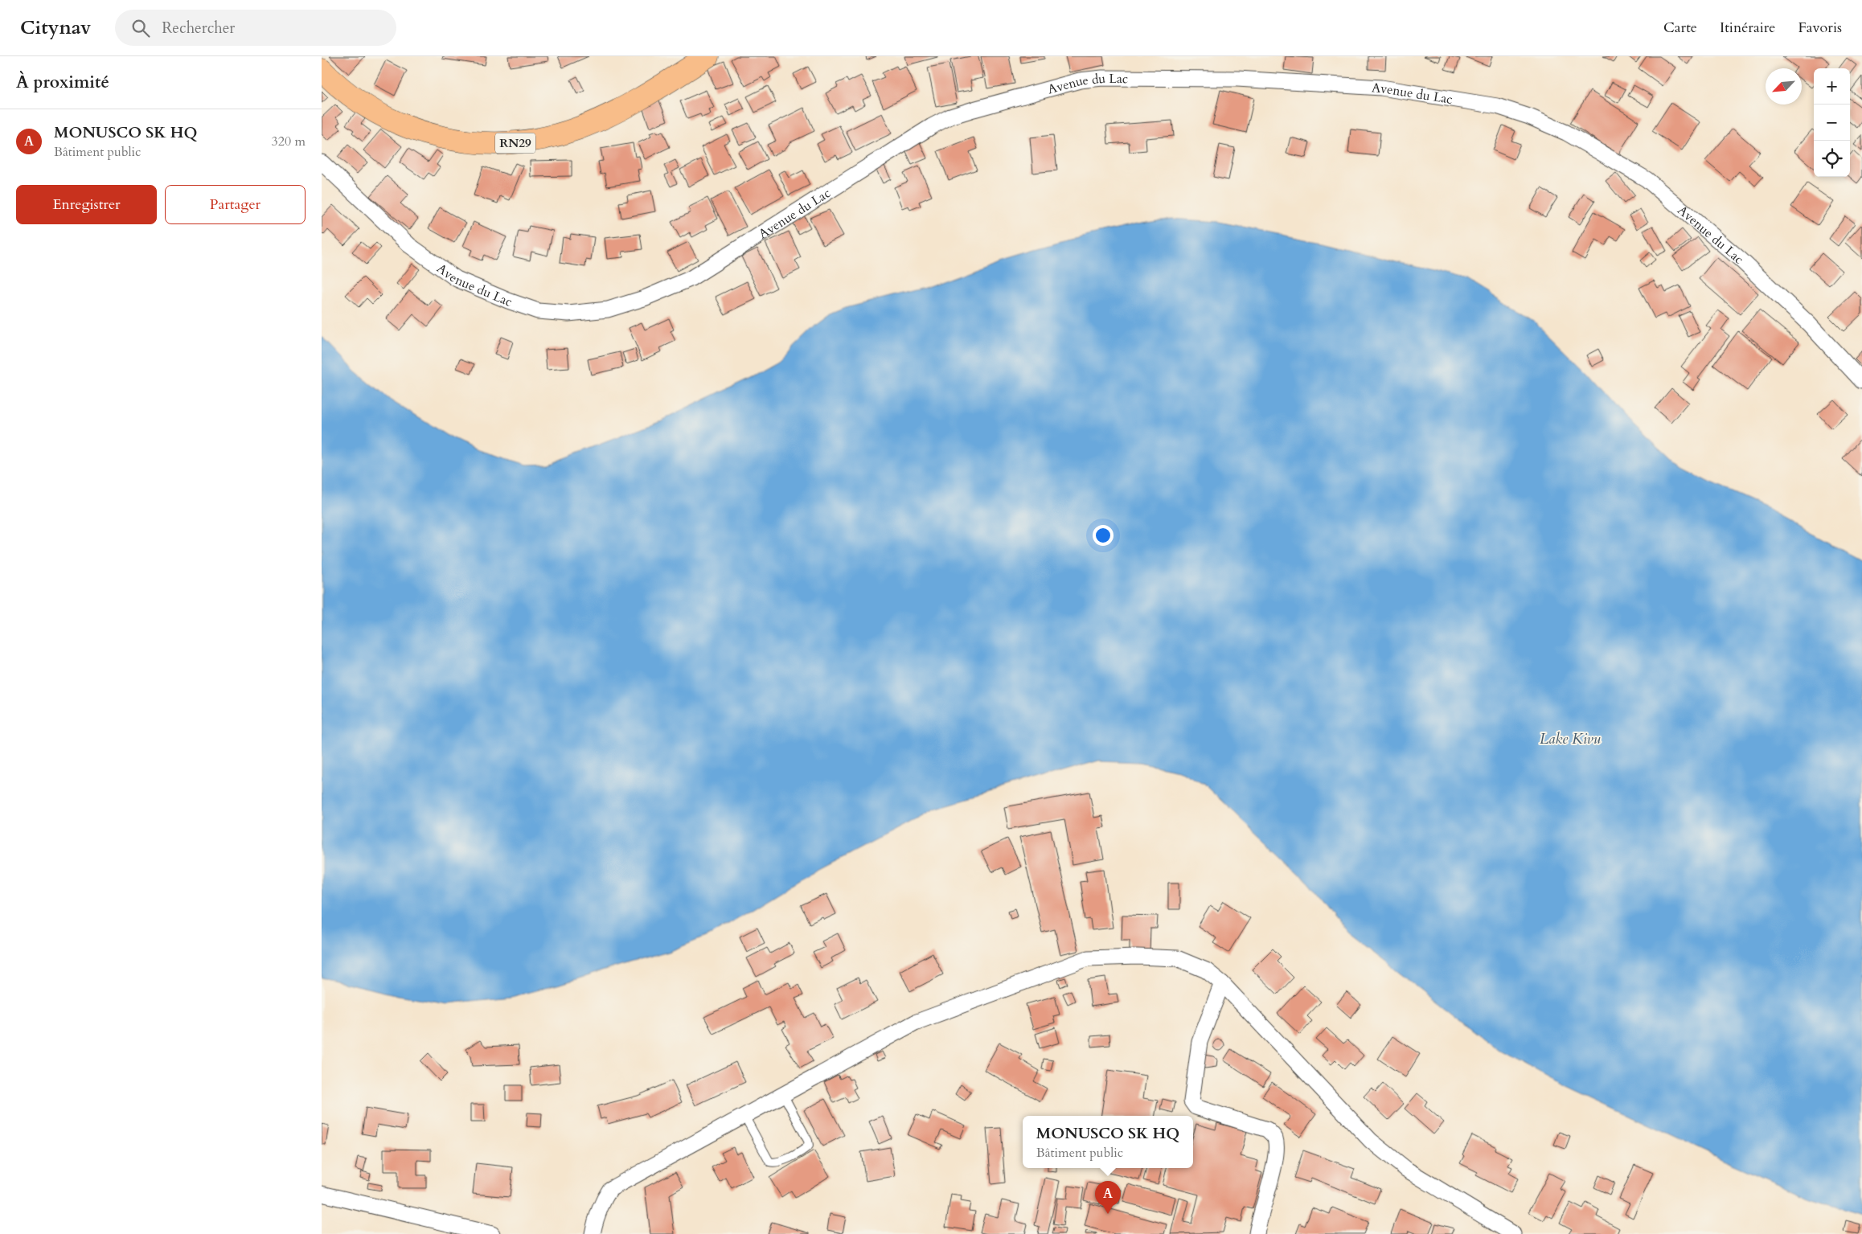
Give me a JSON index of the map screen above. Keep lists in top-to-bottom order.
{
  "streets": {
    "main road": ["RN29"],
    "street": ["Avenue du Lac"]
  },
  "water": ["Lake Kivu"],
  "north": "bottom left",
  "page": {
    "header": "Citynav",
    "search": "Rechercher",
    "nav": ["Carte", "Itinéraire", "Favoris"],
    "heading": "À proximité",
    "map_buttons": ["+", "−"],
    "list": [
      {
        "mark": "A",
        "name": "MONUSCO SK HQ",
        "note": "Bâtiment public",
        "value": "320 m"
      }
    ],
    "buttons": ["Enregistrer", "Partager"],
    "popup": ["MONUSCO SK HQ", "Bâtiment public"],
    "pins": "A"
  }
}
